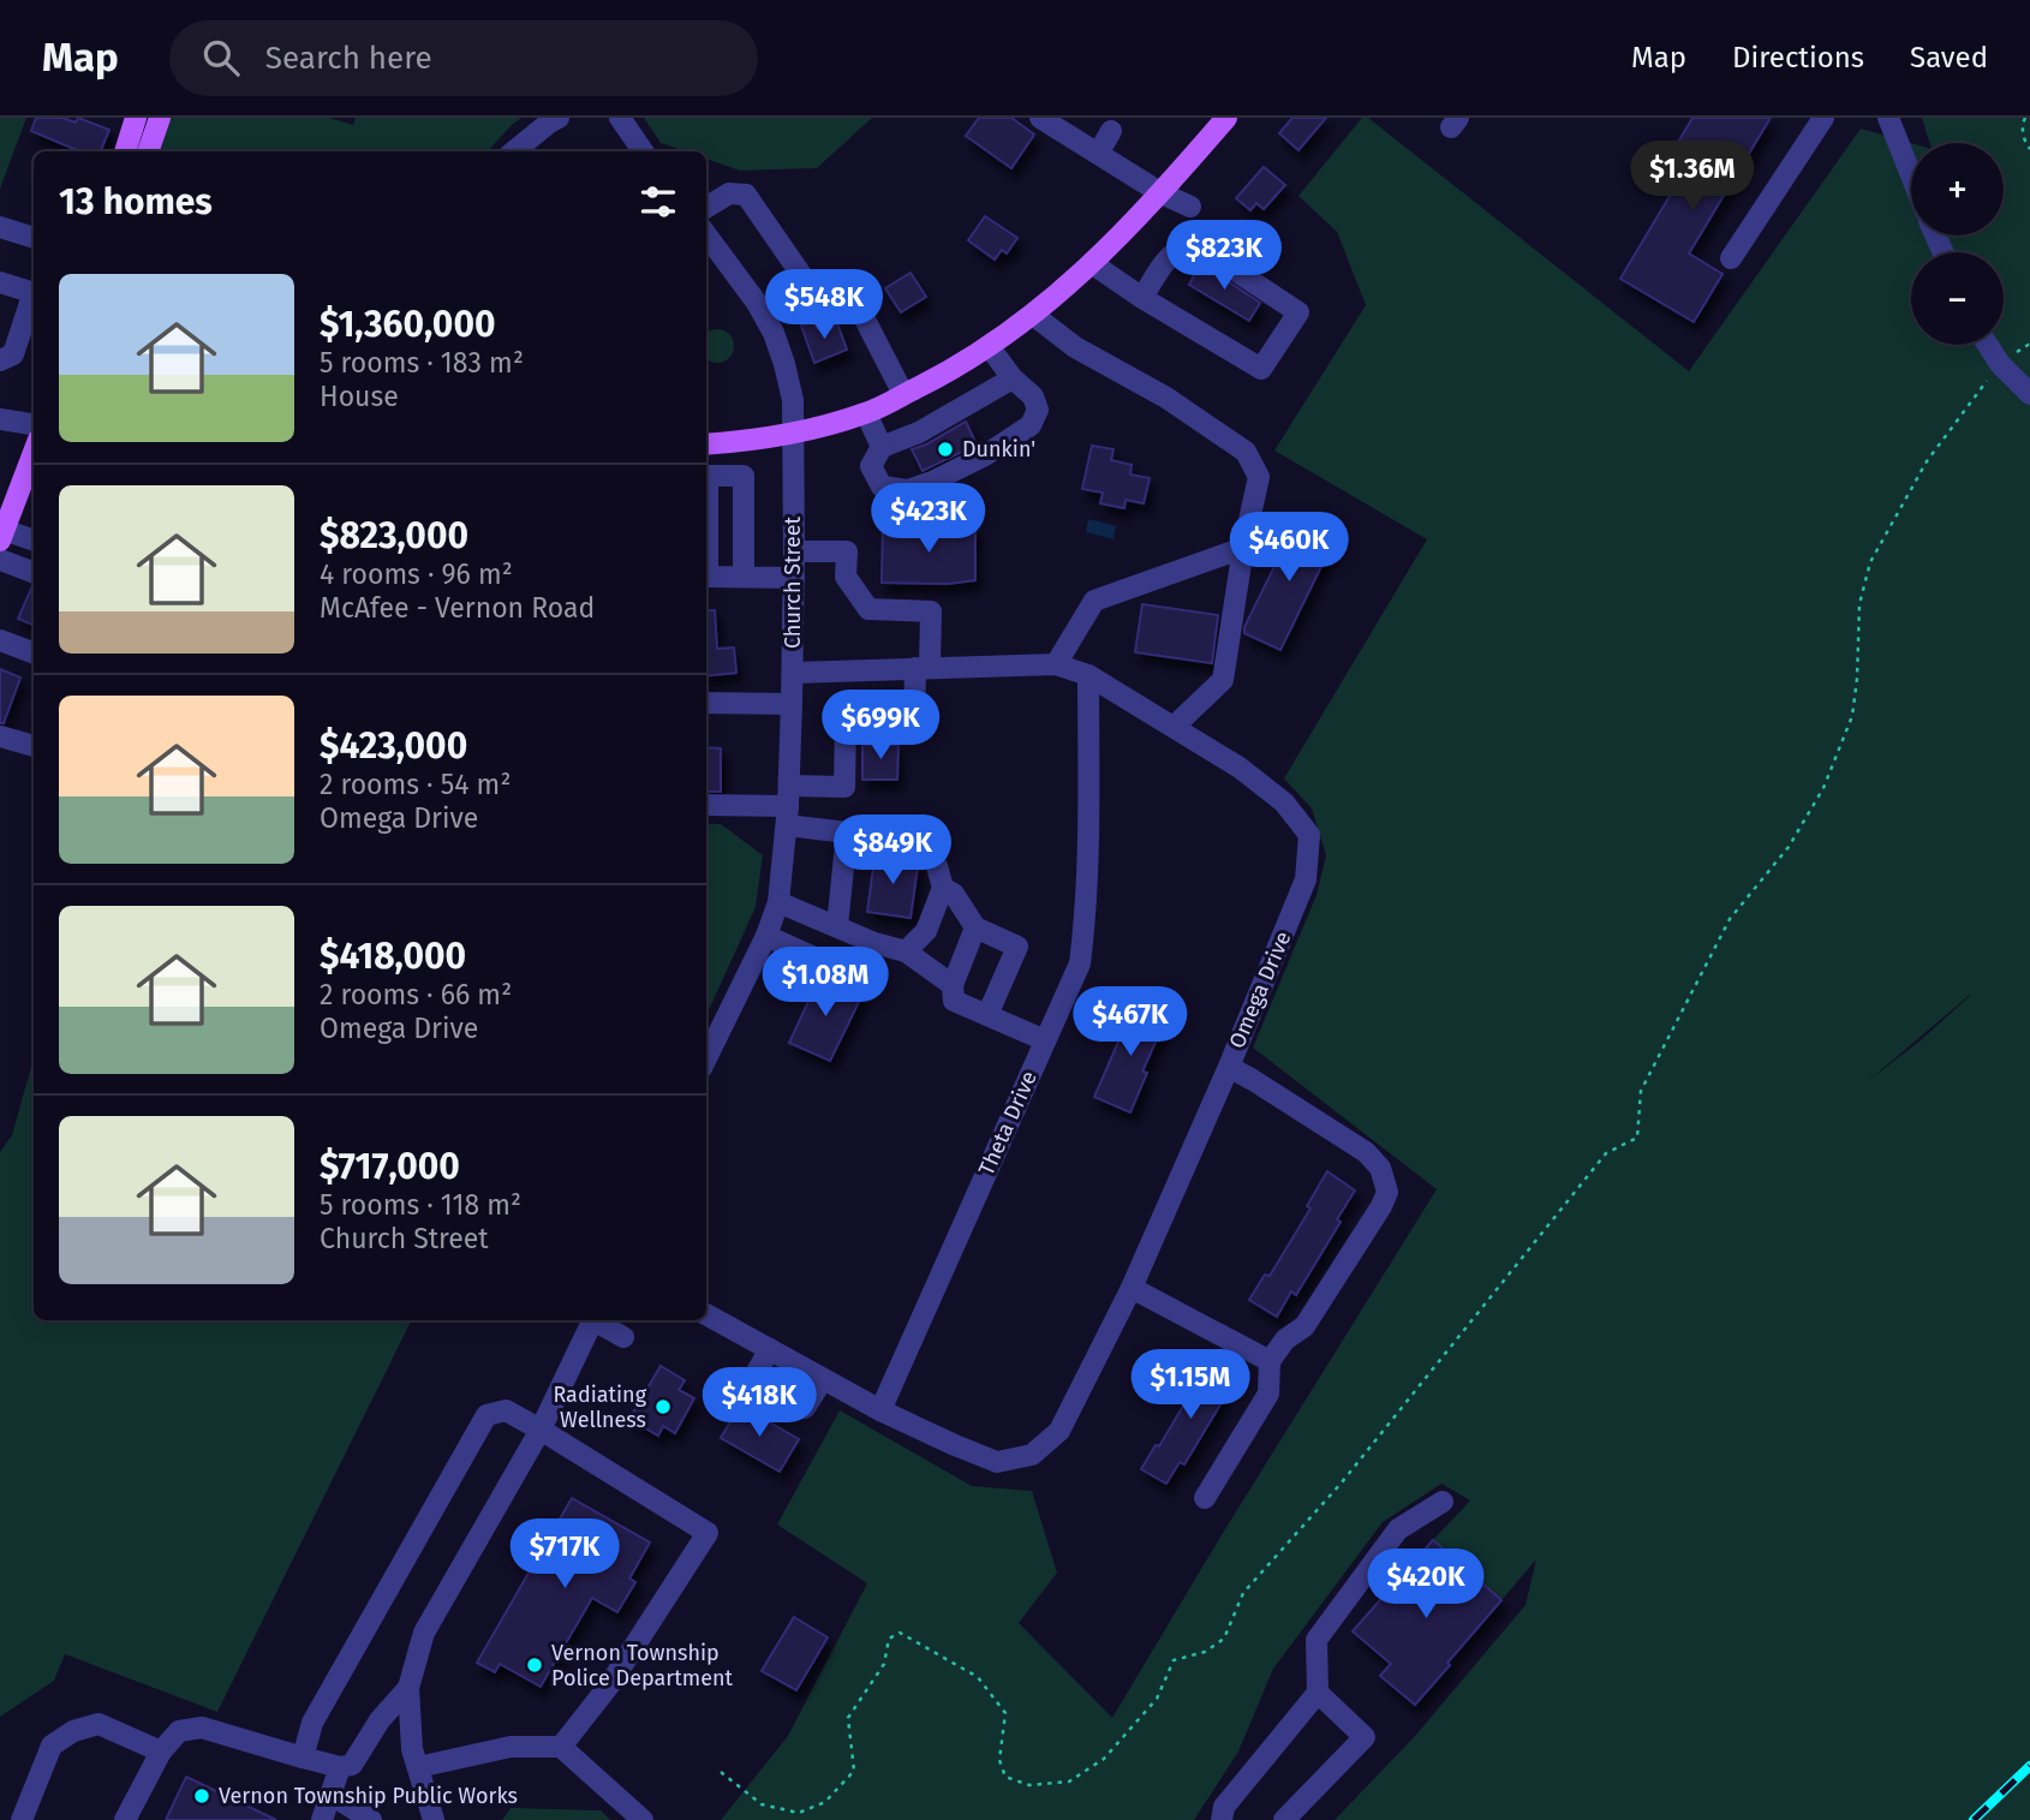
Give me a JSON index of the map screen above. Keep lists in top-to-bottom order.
{
  "streets": {
    "street": ["Church Street", "Omega Drive", "Theta Drive"]
  },
  "crossings": [
    ["Church Street", "Omega Drive"],
    ["Omega Drive", "Theta Drive"]
  ],
  "places": [
    "Dunkin'",
    "Radiating Wellness",
    "Vernon Township Police Department",
    "Vernon Township Public Works"
  ],
  "page": {
    "header": "Map",
    "search": "Search here",
    "nav": ["Map", "Directions", "Saved"],
    "price": [
      "$1.36M",
      "$823K",
      "$548K",
      "$423K",
      "$460K",
      "$699K",
      "$849K",
      "$1.08M",
      "$467K",
      "$1.15M",
      "$418K",
      "$717K",
      "$420K"
    ],
    "map_buttons": ["+", "−"],
    "heading": "13 homes",
    "list": [
      {
        "name": "$1,360,000",
        "note": "5 rooms · 183 m² · House"
      },
      {
        "name": "$823,000",
        "note": "4 rooms · 96 m² · McAfee - Vernon Road"
      },
      {
        "name": "$423,000",
        "note": "2 rooms · 54 m² · Omega Drive"
      },
      {
        "name": "$418,000",
        "note": "2 rooms · 66 m² · Omega Drive"
      },
      {
        "name": "$717,000",
        "note": "5 rooms · 118 m² · Church Street"
      }
    ]
  }
}
